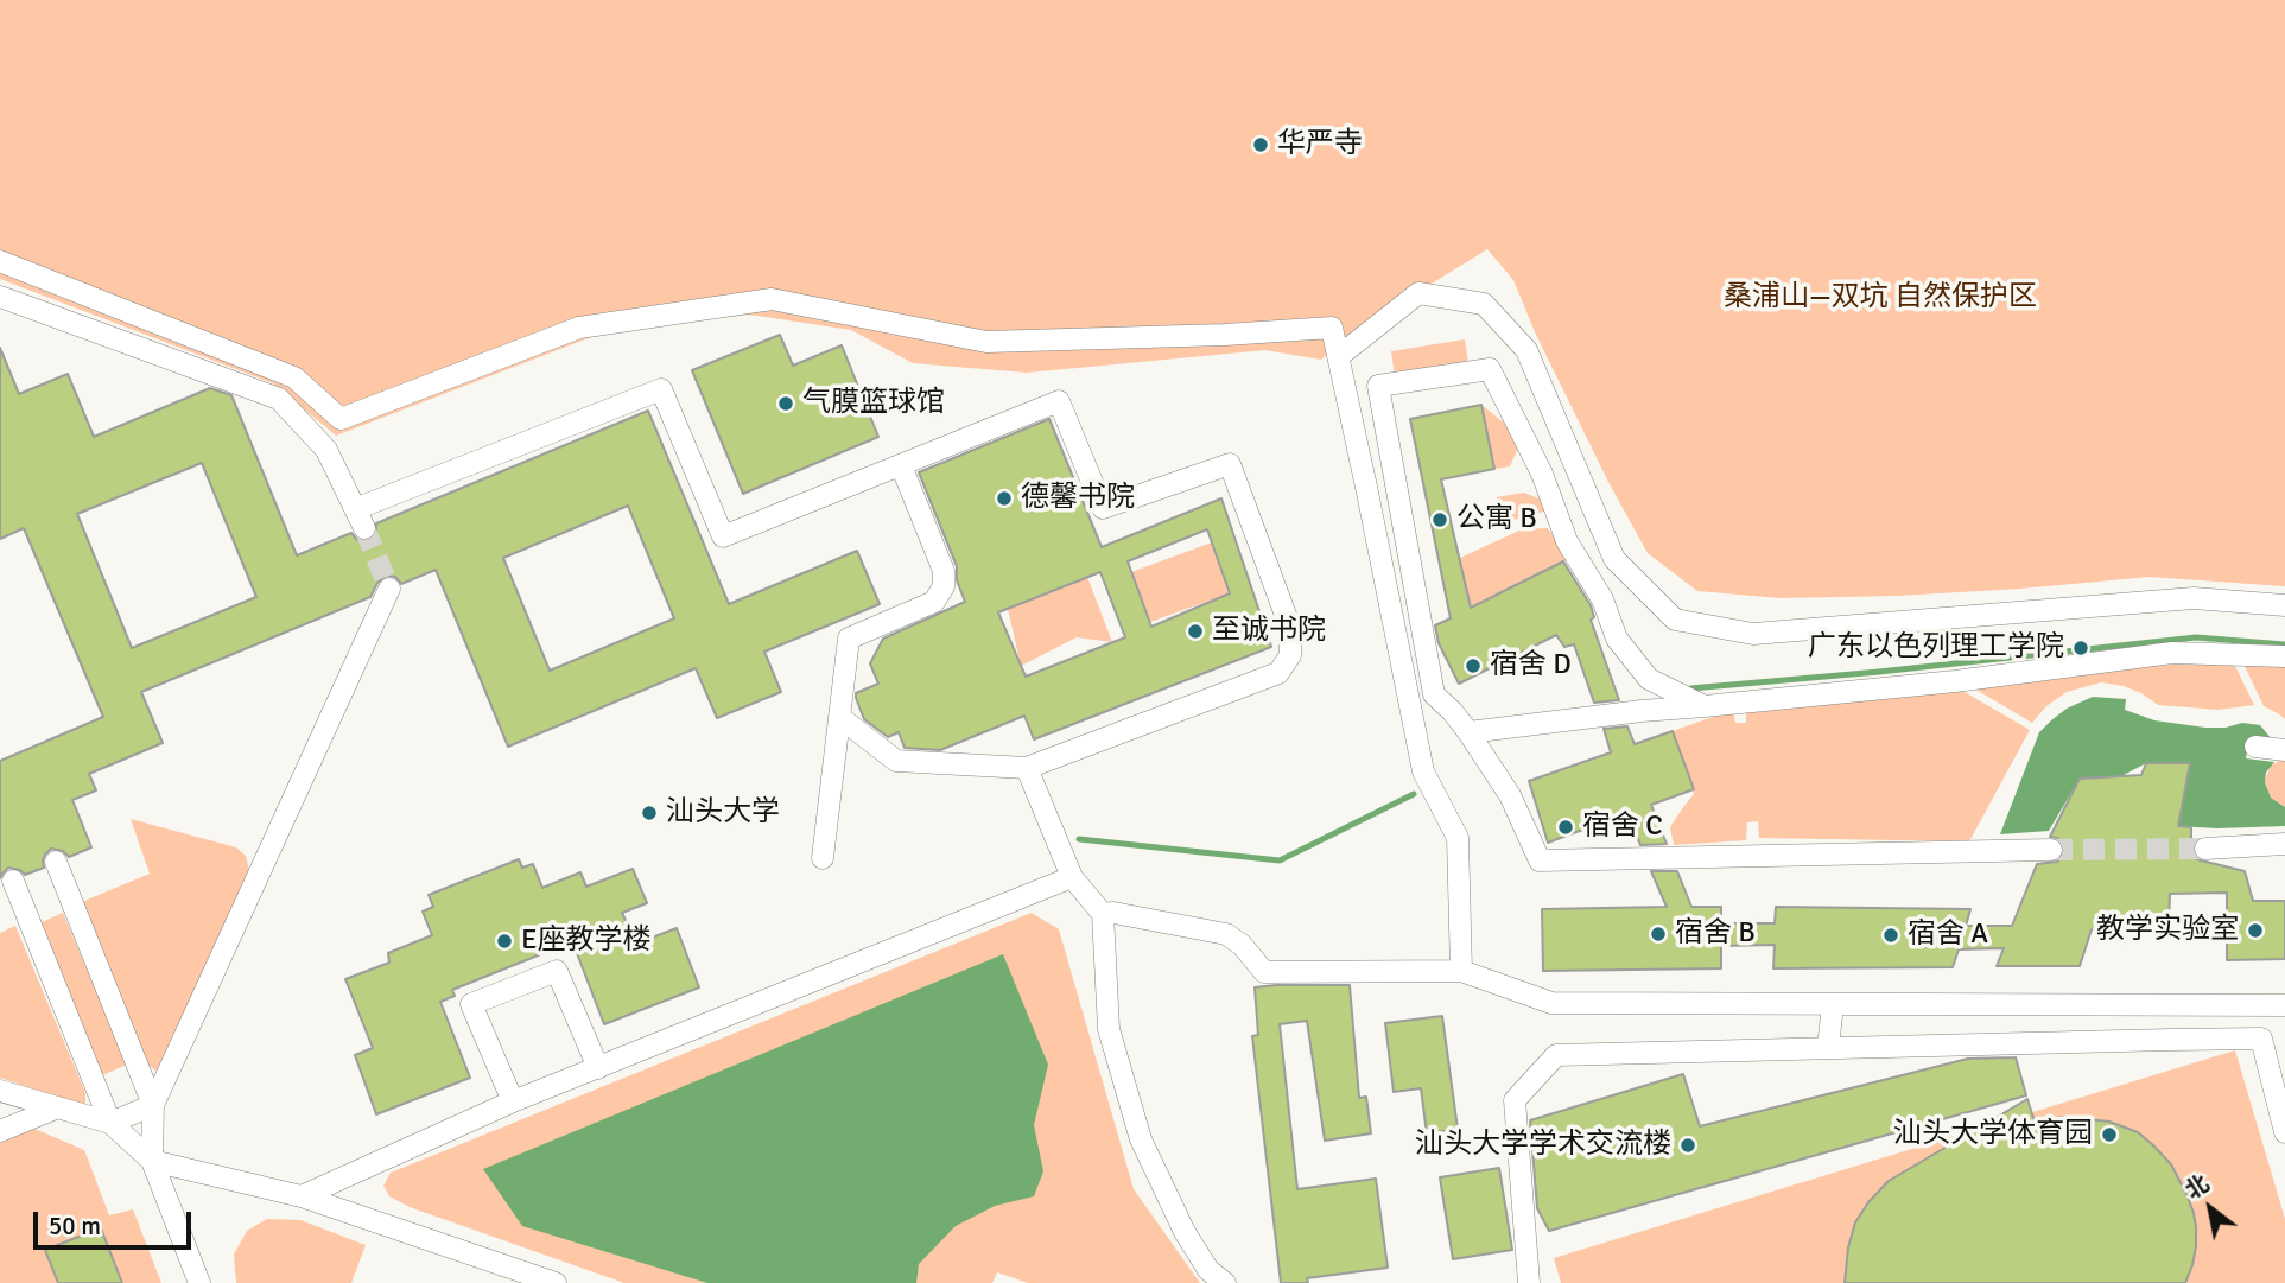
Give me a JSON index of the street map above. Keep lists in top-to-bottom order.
{
  "parks": ["桑浦山—双坑 自然保护区"],
  "places": [
    "华严寺",
    "气膜篮球馆",
    "德馨书院",
    "公寓 B",
    "至诚书院",
    "广东以色列理工学院",
    "宿舍 D",
    "汕头大学",
    "宿舍 C",
    "教学实验室",
    "宿舍 B",
    "宿舍 A",
    "E座教学楼",
    "汕头大学体育园",
    "汕头大学学术交流楼"
  ],
  "scale_bar": "50 m",
  "north": "top left"
}
